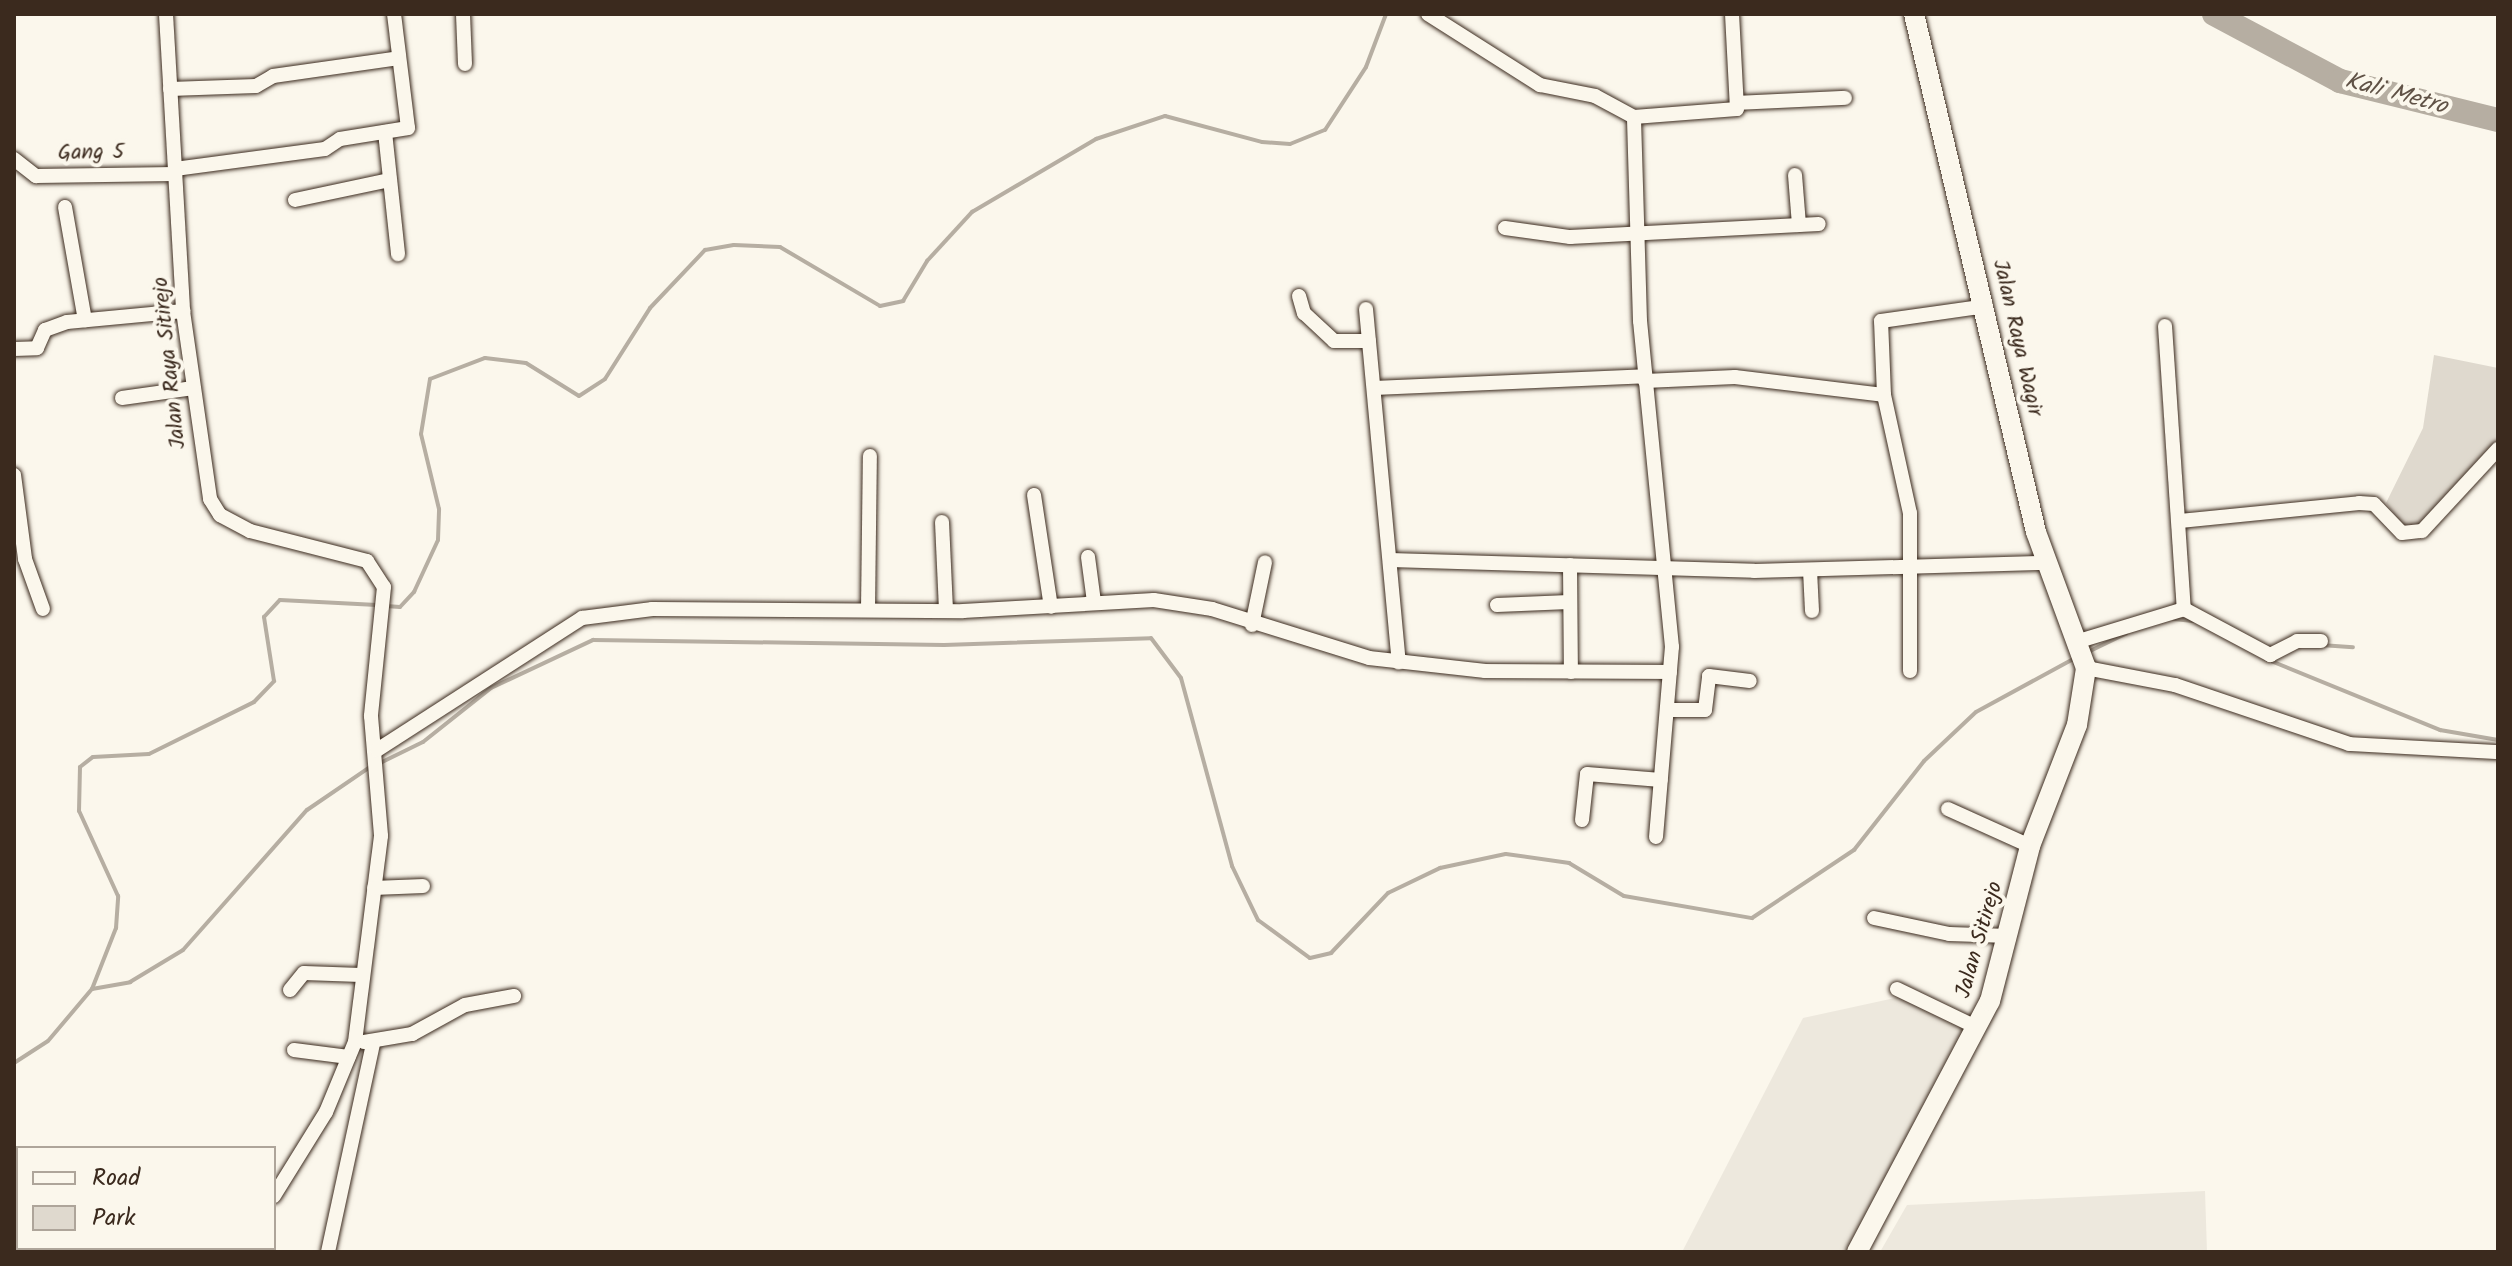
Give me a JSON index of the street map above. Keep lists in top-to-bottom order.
{
  "streets": {
    "main road": ["Jalan Raya Wagir", "Jalan Sitirejo"],
    "street": ["Gang 5", "Jalan Raya Sitirejo"]
  },
  "crossings": [
    ["Gang 5", "Jalan Raya Sitirejo"],
    ["Jalan Raya Wagir", "Jalan Sitirejo"]
  ],
  "water": ["Kali Metro"],
  "legend": ["Road", "Park"]
}
